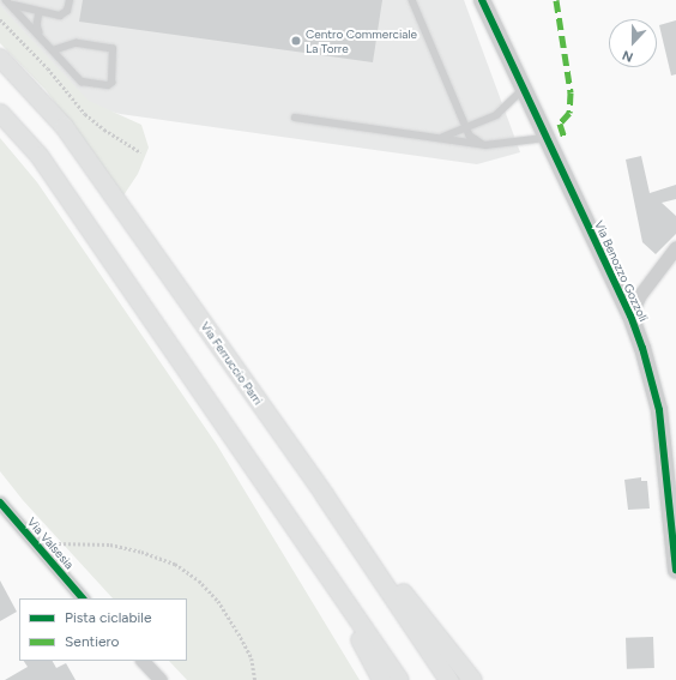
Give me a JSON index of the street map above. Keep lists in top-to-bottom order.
{
  "streets": {
    "main road": ["Via Ferruccio Parri"],
    "street": ["Via Benozzo Gozzoli", "Via Valsesia"]
  },
  "places": ["Centro Commerciale La Torre"],
  "legend": ["Pista ciclabile", "Sentiero"],
  "north": "bottom"
}
